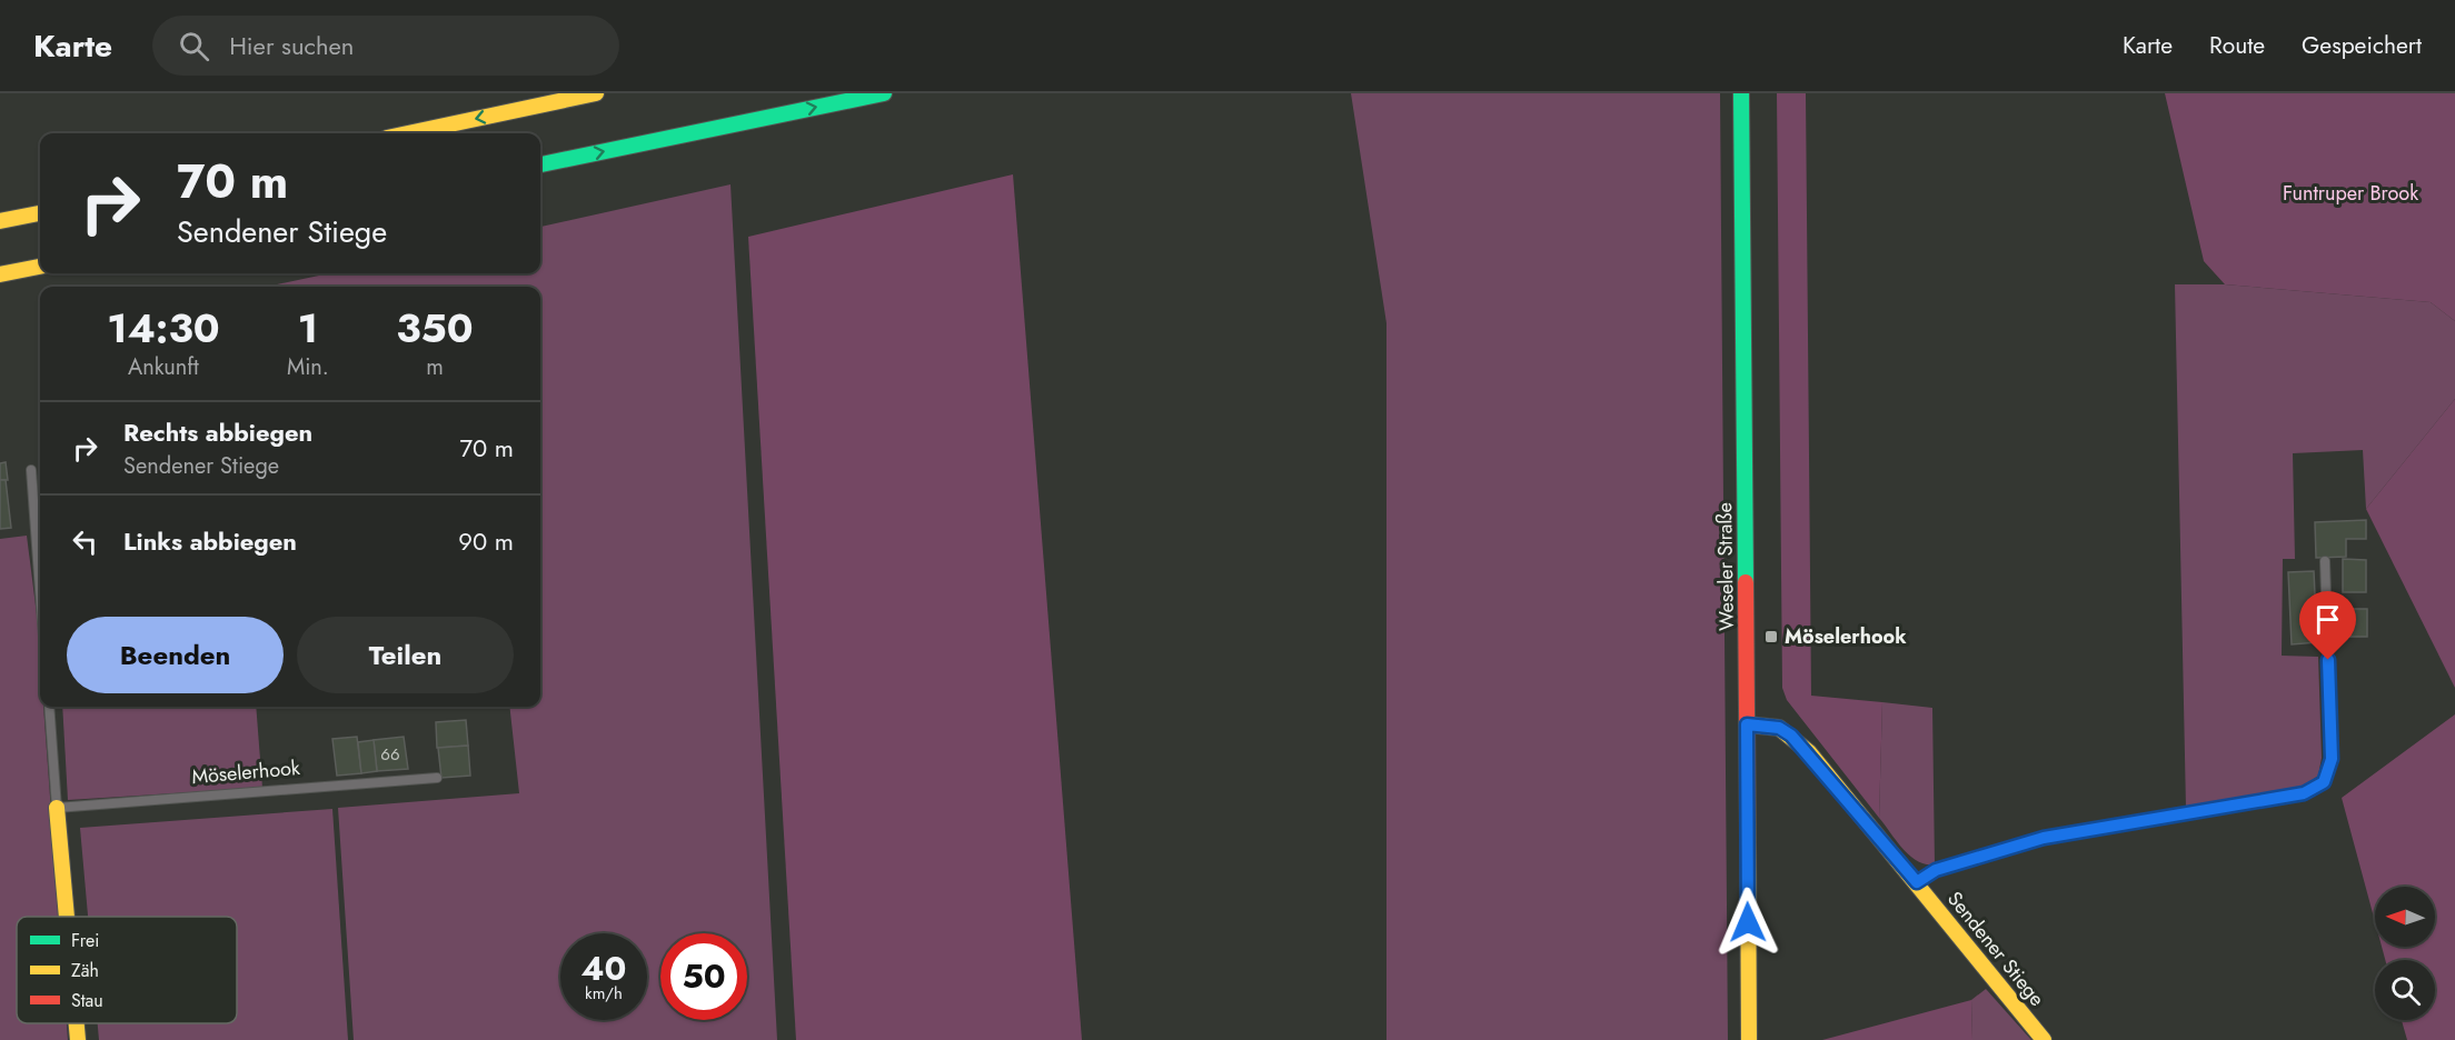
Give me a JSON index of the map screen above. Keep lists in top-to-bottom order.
{
  "streets": {
    "main road": ["Weseler Straße", "Sendener Stiege"],
    "lane": ["Möselerhook"]
  },
  "crossings": [
    ["Weseler Straße", "Sendener Stiege"]
  ],
  "parks": ["Funtruper Brook"],
  "places": {
    "transit": ["Möselerhook"]
  },
  "house_numbers": ["66"],
  "legend": ["Frei", "Zäh", "Stau"],
  "north": "left",
  "page": {
    "header": "Karte",
    "search": "Hier suchen",
    "nav": ["Karte", "Route", "Gespeichert"],
    "turn": ["70 m", "Sendener Stiege"],
    "eta": [
      "14:30",
      "Ankunft",
      "1",
      "Min.",
      "350",
      "m"
    ],
    "list": [
      {
        "name": "Rechts abbiegen",
        "note": "Sendener Stiege",
        "value": "70 m"
      },
      {
        "name": "Links abbiegen",
        "value": "90 m"
      }
    ],
    "buttons": ["Beenden", "Teilen"],
    "speed": "40 km/h",
    "limit": "50"
  }
}
